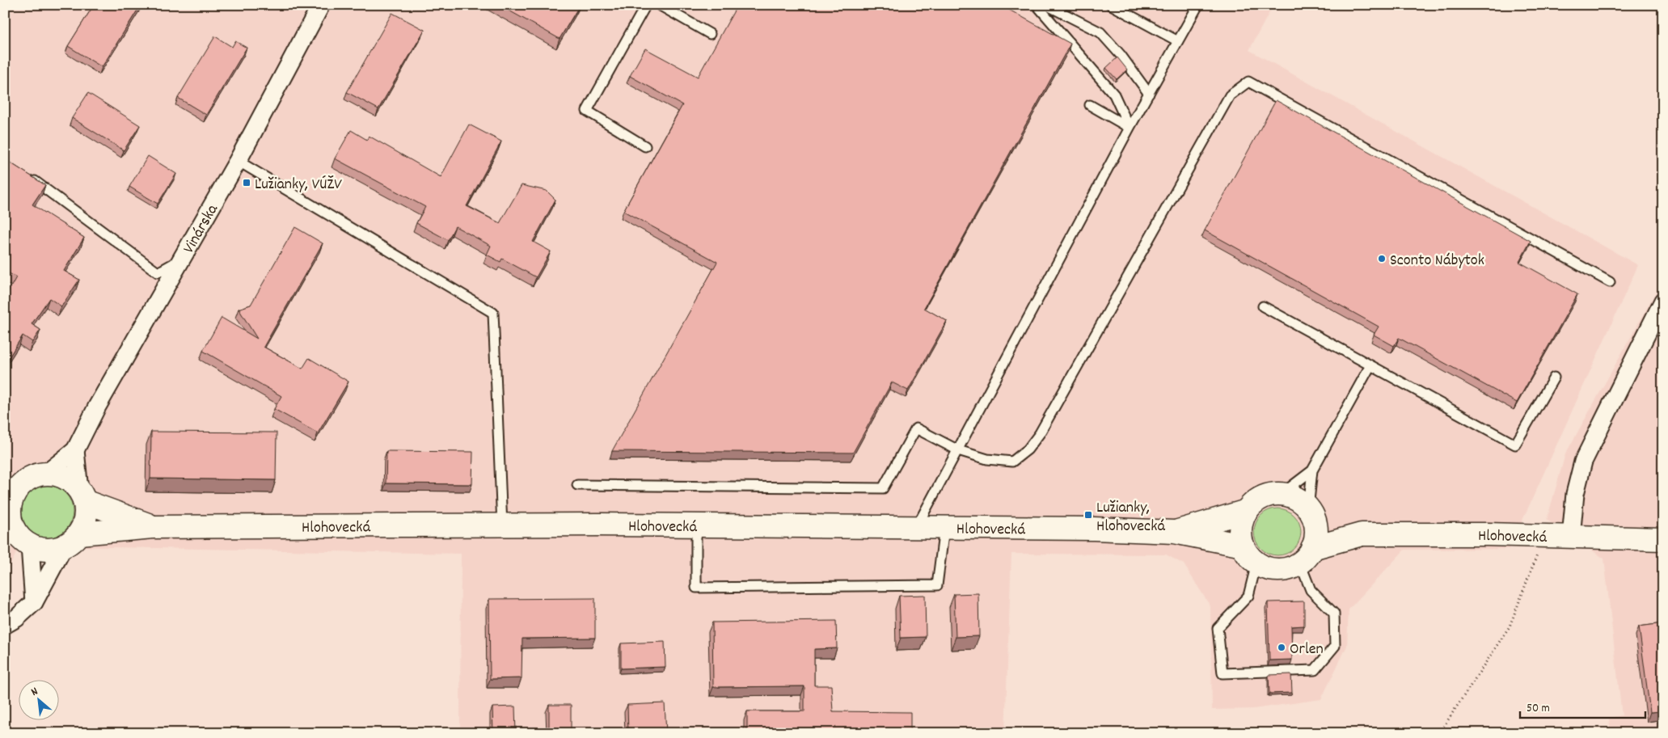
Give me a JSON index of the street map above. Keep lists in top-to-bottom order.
{
  "streets": {
    "main road": ["Hlohovecká"],
    "street": ["Vinárska"]
  },
  "crossings": [
    ["Vinárska", "Hlohovecká"]
  ],
  "places": {
    "transit": ["Lužianky, VÚŽV", "Lužianky, Hlohovecká"],
    "other": ["Sconto Nábytok", "Orlen"]
  },
  "scale_bar": "50 m",
  "north": "top left"
}
